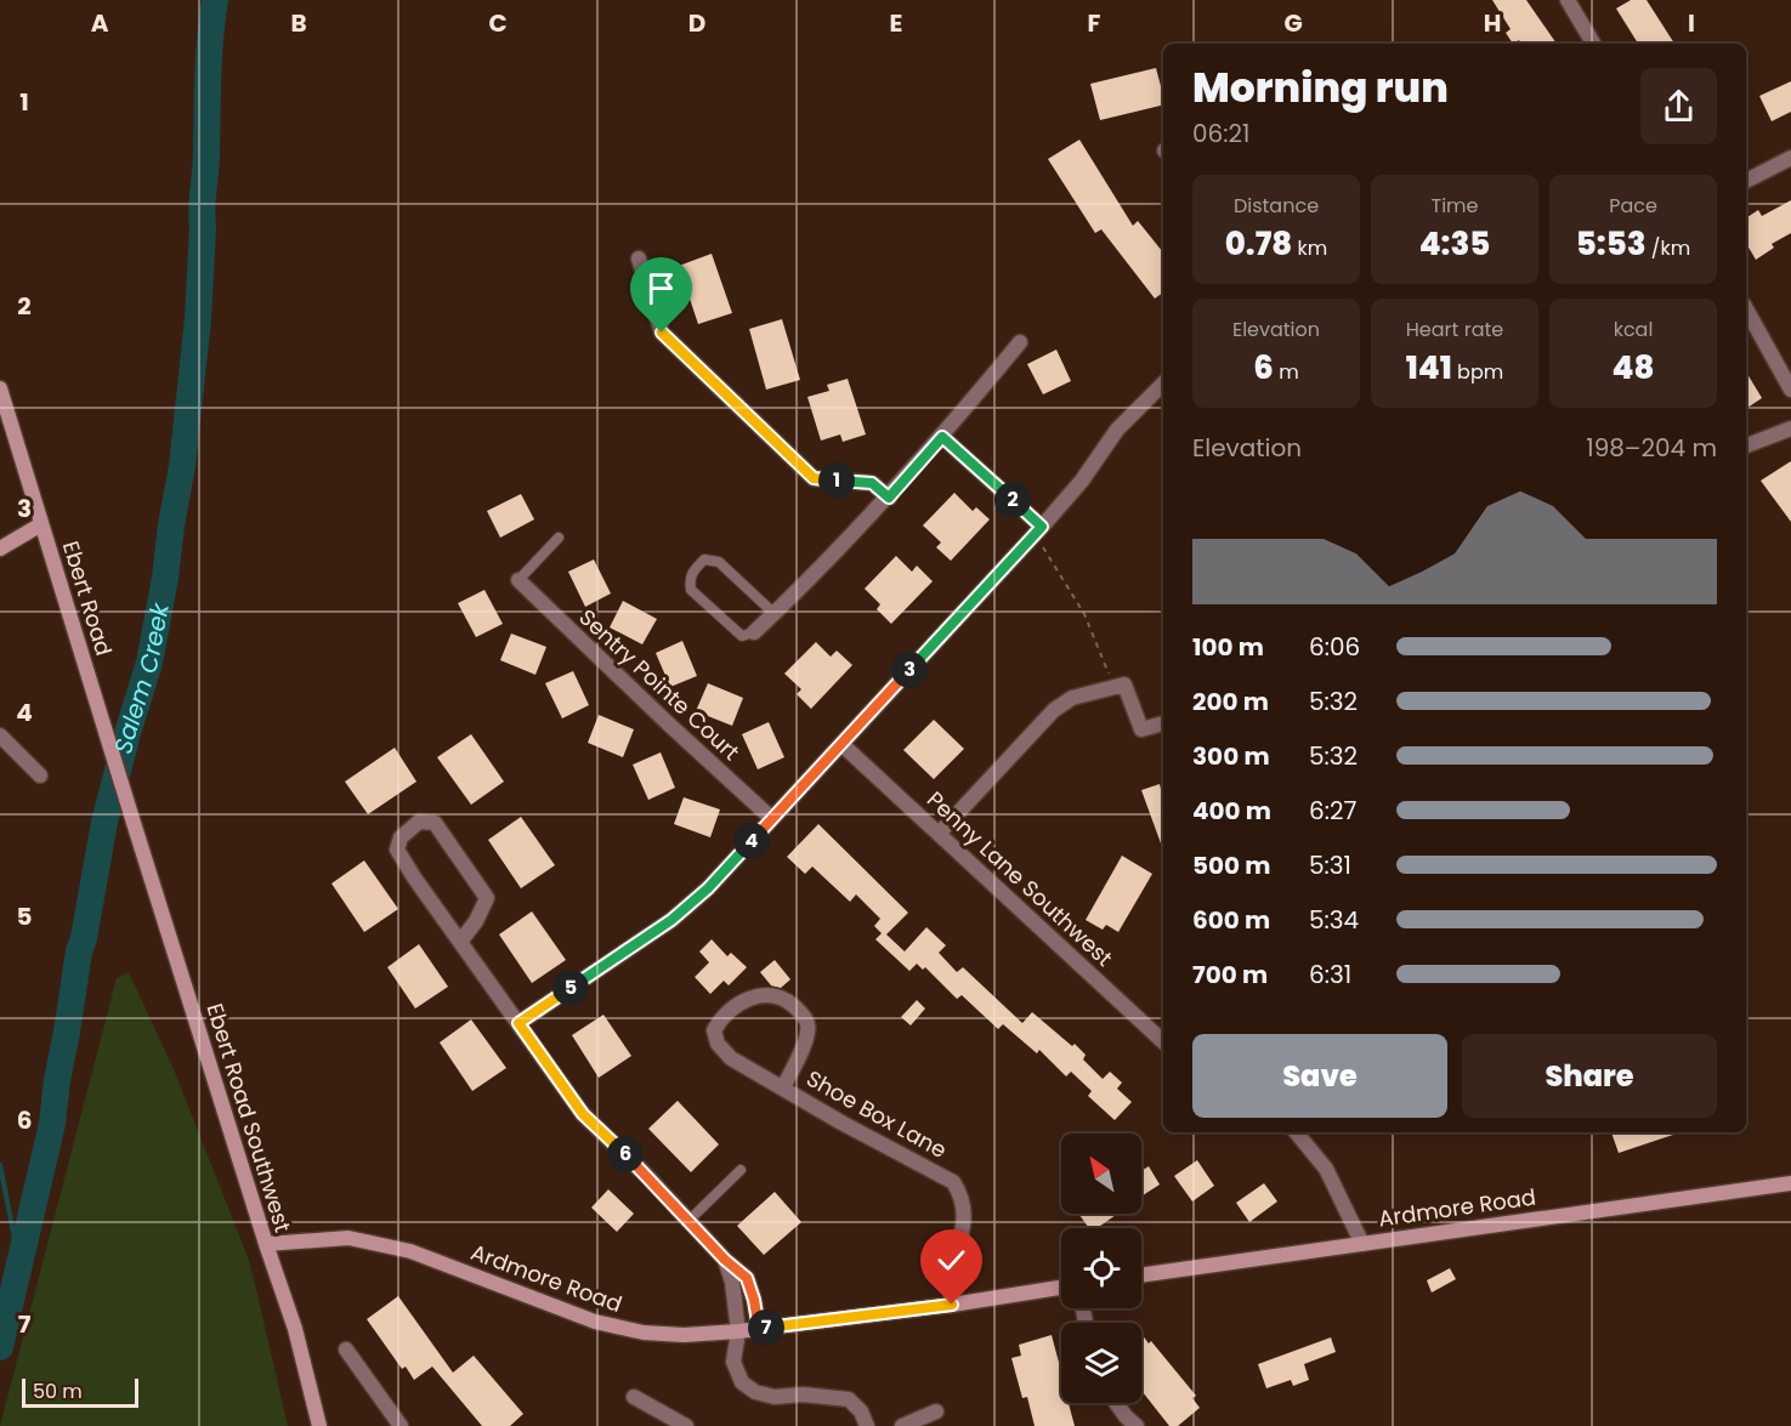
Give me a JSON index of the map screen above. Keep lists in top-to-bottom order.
{
  "streets": {
    "street": [
      "Ebert Road",
      "Sentry Pointe Court",
      "Penny Lane Southwest",
      "Shoe Box Lane",
      "Ebert Road Southwest",
      "Ardmore Road"
    ]
  },
  "crossings": [
    ["Ebert Road", "Ebert Road Southwest"],
    ["Shoe Box Lane", "Ardmore Road"],
    ["Ebert Road Southwest", "Ardmore Road"]
  ],
  "water": ["Salem Creek"],
  "scale_bar": "50 m",
  "north": "top left",
  "page": {
    "heading": ["Morning run", "06:21"],
    "stats": [
      ["Distance", "0.78 km"],
      ["Time", "4:35"],
      ["Pace", "5:53 /km"],
      ["Elevation", "6 m"],
      ["Heart rate", "141 bpm"],
      ["kcal", "48"]
    ],
    "chart": ["Elevation", "198–204 m"],
    "pins": [
      "1",
      "2",
      "3",
      "4",
      "5",
      "6",
      "7"
    ],
    "list": [
      {
        "name": "100 m",
        "note": "6:06"
      },
      {
        "name": "200 m",
        "note": "5:32"
      },
      {
        "name": "300 m",
        "note": "5:32"
      },
      {
        "name": "400 m",
        "note": "6:27"
      },
      {
        "name": "500 m",
        "note": "5:31"
      },
      {
        "name": "600 m",
        "note": "5:34"
      },
      {
        "name": "700 m",
        "note": "6:31"
      }
    ],
    "buttons": ["Save", "Share"],
    "scale": "50 m"
  },
  "grid": {
    "columns": [
      "A",
      "B",
      "C",
      "D",
      "E",
      "F",
      "G",
      "H",
      "I"
    ],
    "rows": [
      "1",
      "2",
      "3",
      "4",
      "5",
      "6",
      "7"
    ]
  }
}
